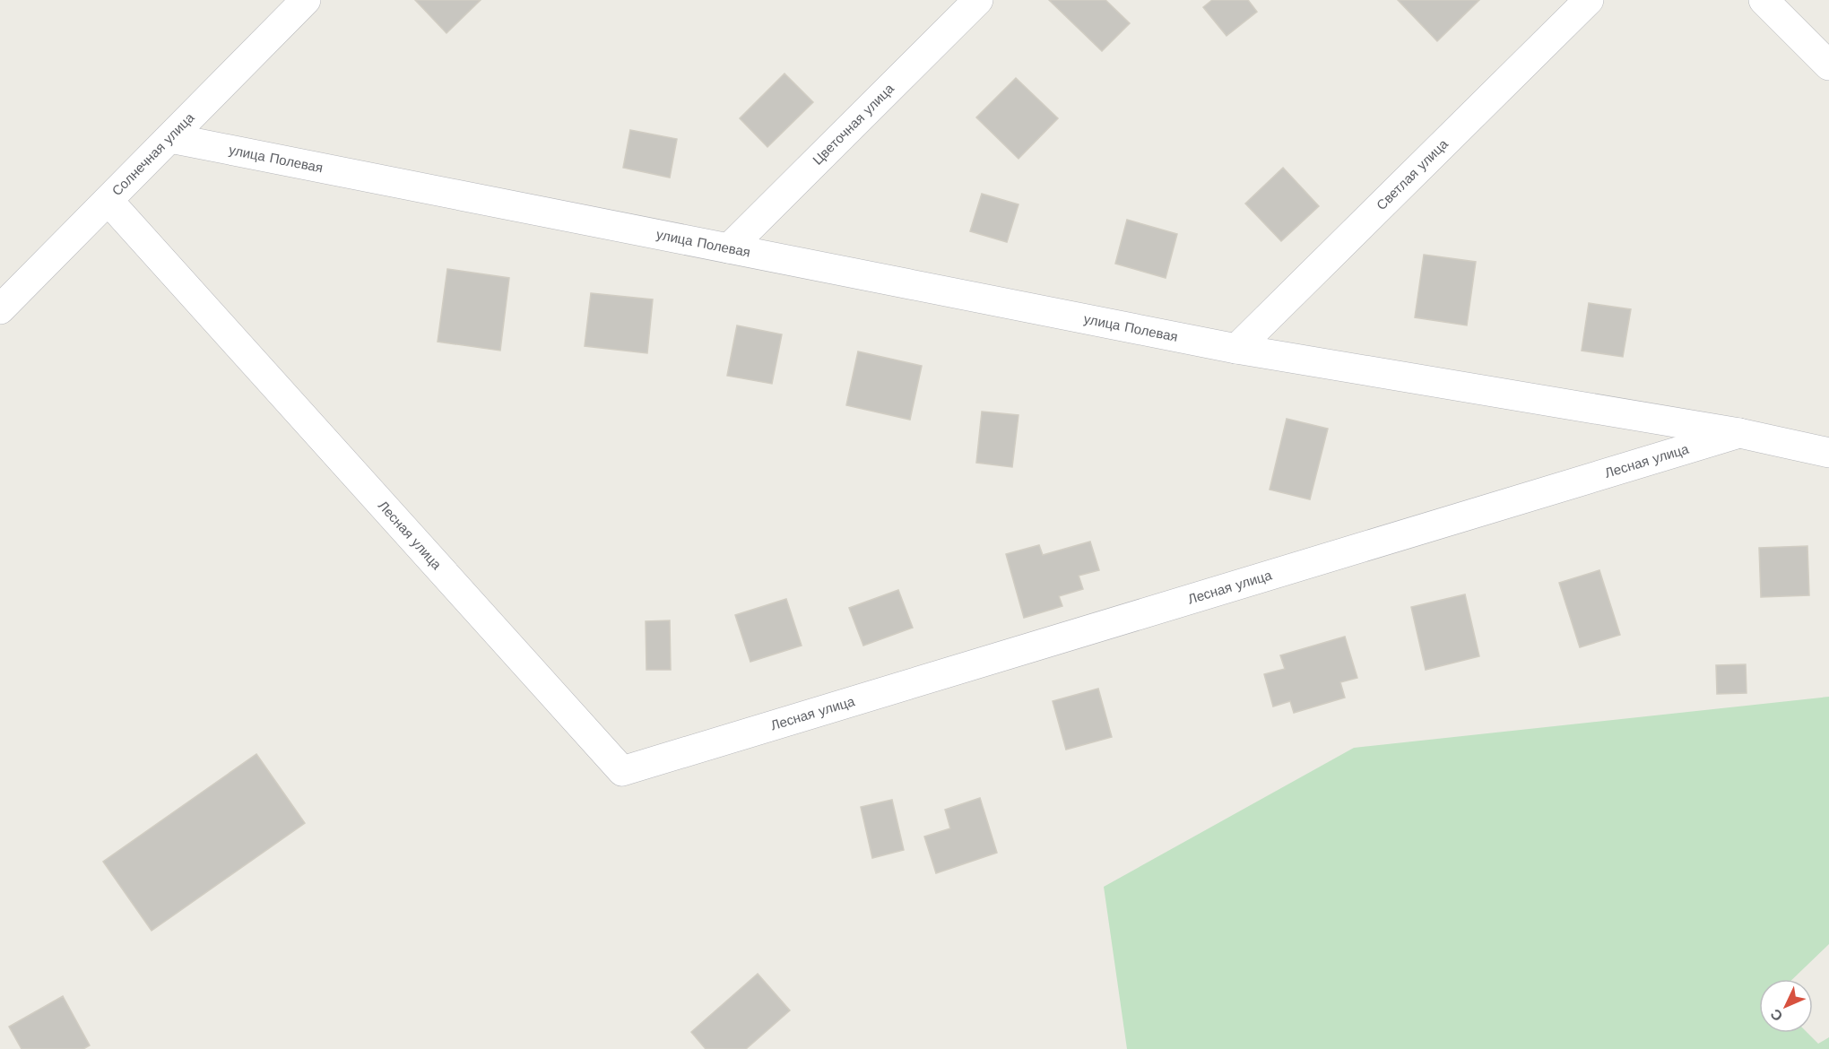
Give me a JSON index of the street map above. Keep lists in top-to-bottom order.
{
  "streets": {
    "street": [
      "Цветочная улица",
      "Солнечная улица",
      "улица Полевая",
      "Светлая улица",
      "Лесная улица"
    ]
  },
  "crossings": [
    ["Цветочная улица", "улица Полевая"],
    ["Солнечная улица", "улица Полевая"],
    ["Солнечная улица", "Лесная улица"],
    ["улица Полевая", "Светлая улица"],
    ["улица Полевая", "Лесная улица"]
  ],
  "north": "bottom left"
}
